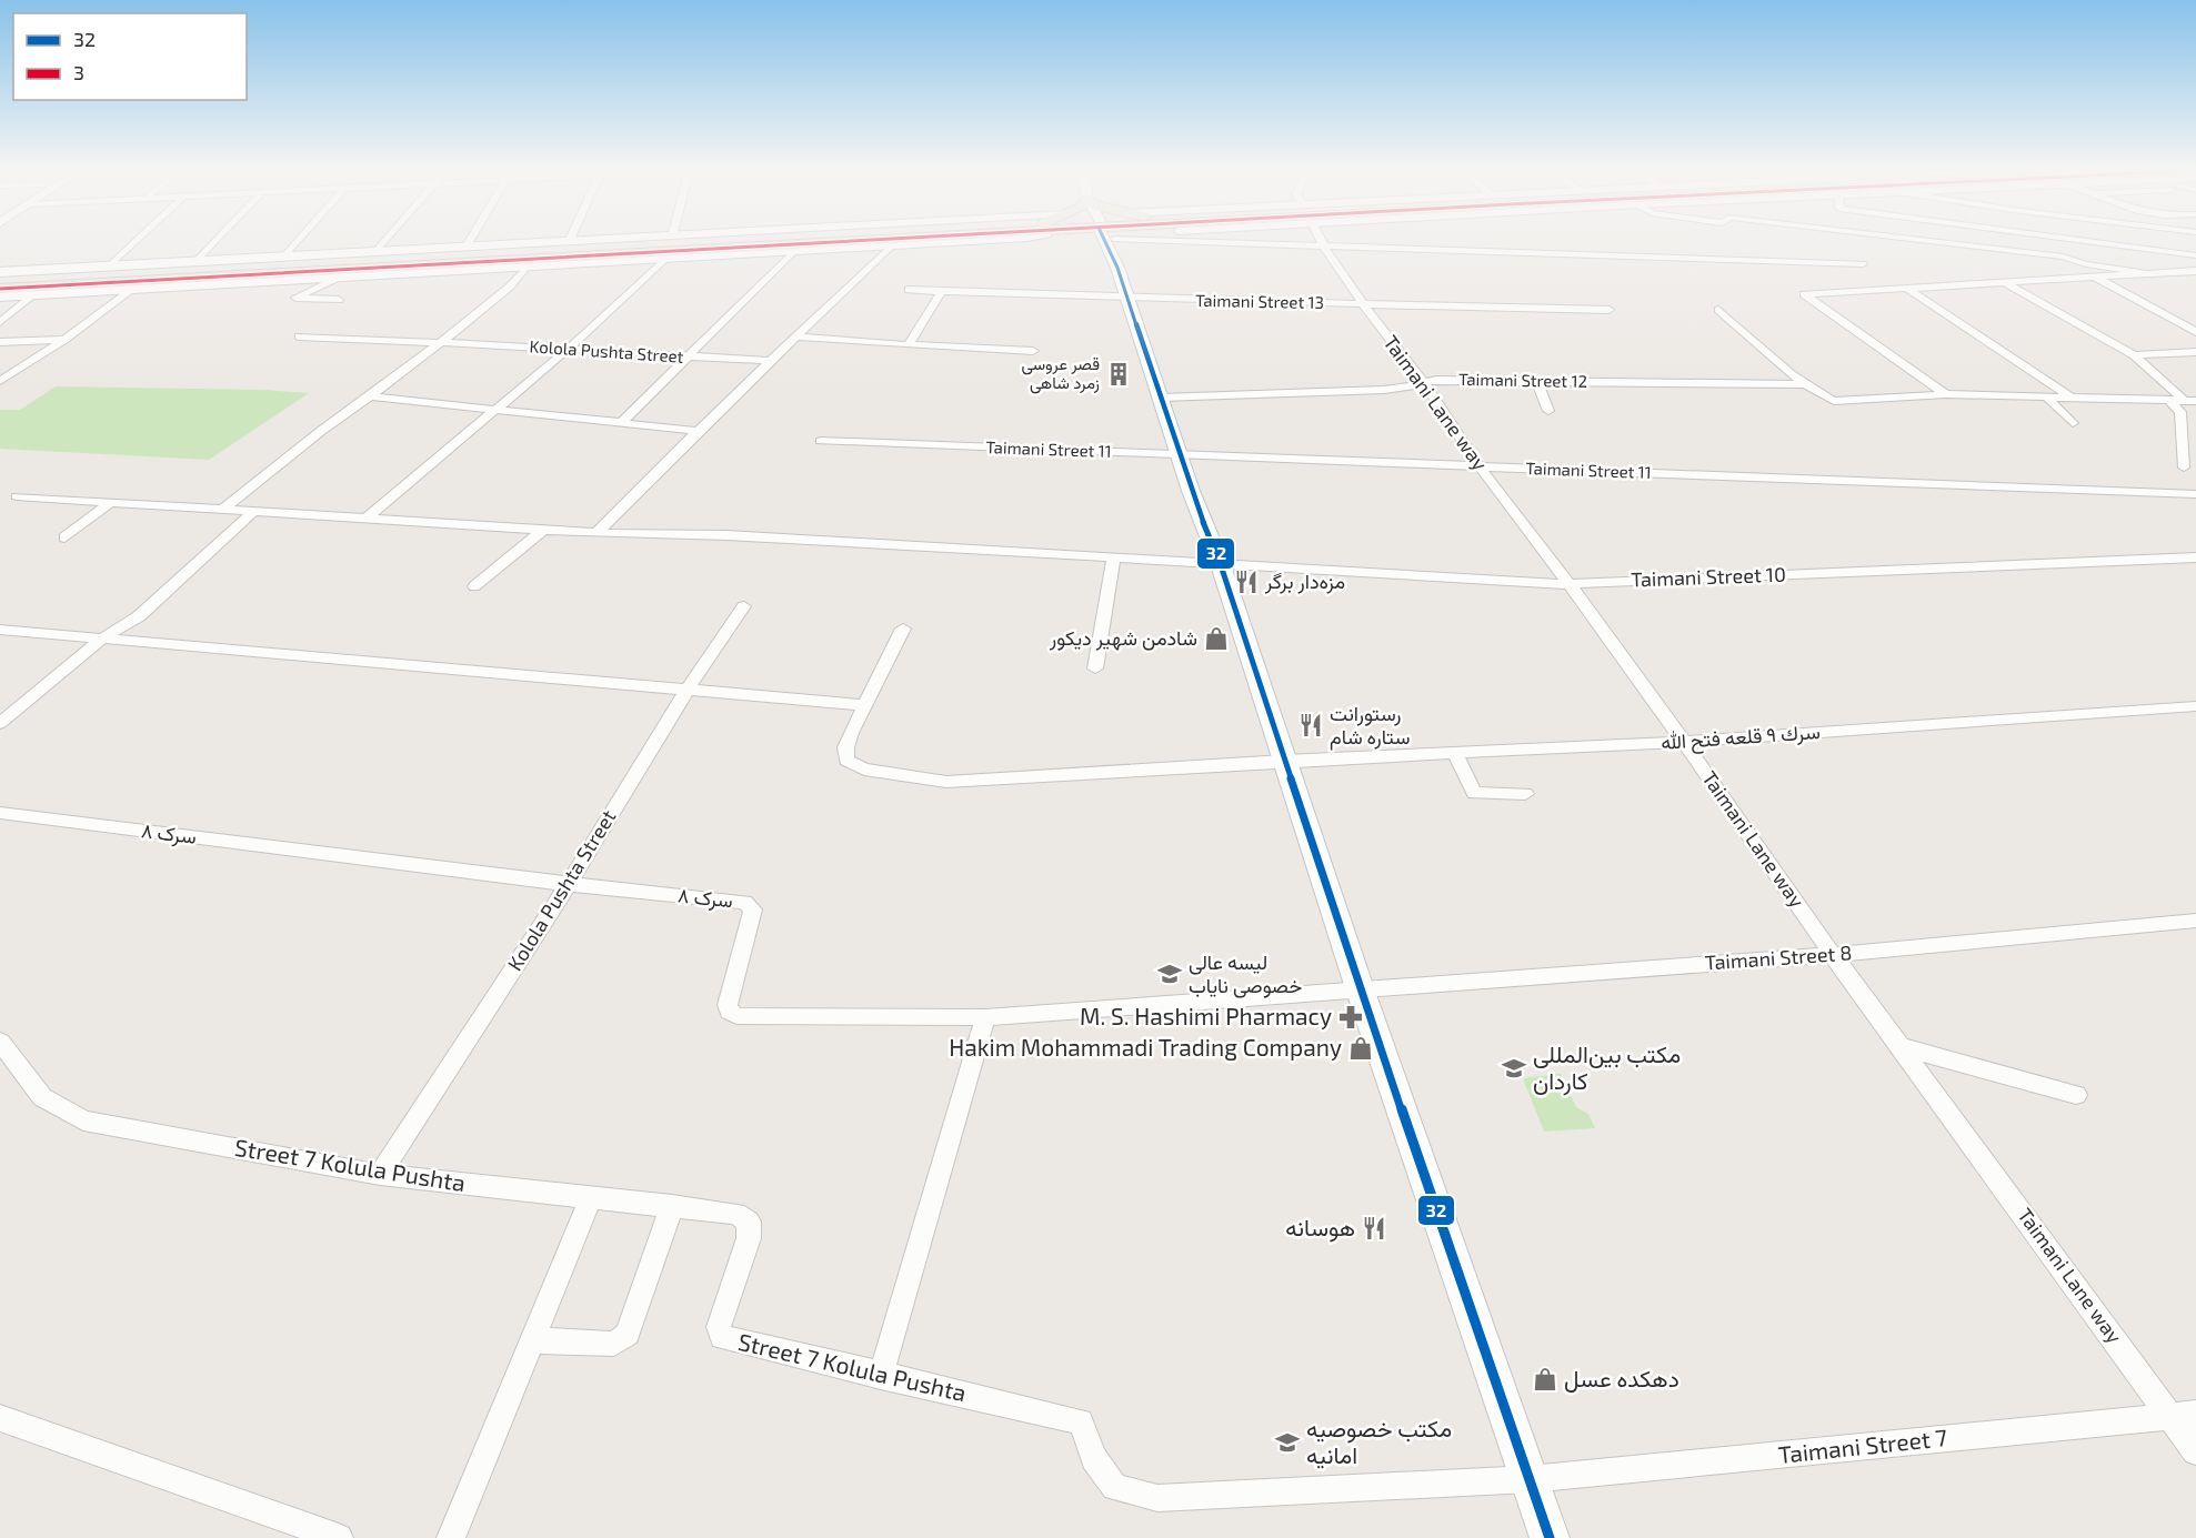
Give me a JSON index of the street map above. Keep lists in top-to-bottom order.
{
  "streets": {
    "street": [
      "Taimani Street 13",
      "Kolola Pushta Street",
      "Taimani Street 12",
      "Taimani Lane way",
      "Taimani Street 11",
      "Taimani Street 10",
      "سرك ٩ قلعه فتح الله",
      "سرک ۸",
      "Taimani Street 8",
      "Street 7 Kolula Pushta",
      "Taimani Street 7"
    ]
  },
  "crossings": [
    ["Taimani Street 13", "Taimani Lane way"],
    ["Kolola Pushta Street", "سرک ۸"],
    ["Kolola Pushta Street", "Street 7 Kolula Pushta"],
    ["Taimani Street 12", "Taimani Lane way"],
    ["Taimani Lane way", "Taimani Street 11"],
    ["Taimani Lane way", "Taimani Street 10"],
    ["Taimani Lane way", "سرك ٩ قلعه فتح الله"],
    ["Taimani Lane way", "Taimani Street 8"],
    ["Taimani Lane way", "Taimani Street 7"],
    ["سرک ۸", "Taimani Street 8"],
    ["Street 7 Kolula Pushta", "Taimani Street 7"]
  ],
  "places": {
    "building": ["قصر عروسی زمرد شاهی"],
    "restaurant": ["مزه‌دار برگر", "رستورانت ستاره شام", "هوسانه"],
    "shop": ["شادمن شهیر دیکور", "Hakim Mohammadi Trading Company", "دهکده عسل"],
    "school or university": ["لیسه عالی خصوصی نایاب", "مکتب بین‌المللی کاردان", "مکتب خصوصیه امانیه"],
    "pharmacy": ["M. S. Hashimi Pharmacy"]
  },
  "lines": ["transit line 32", "transit line 3"],
  "legend": ["32", "3"]
}
